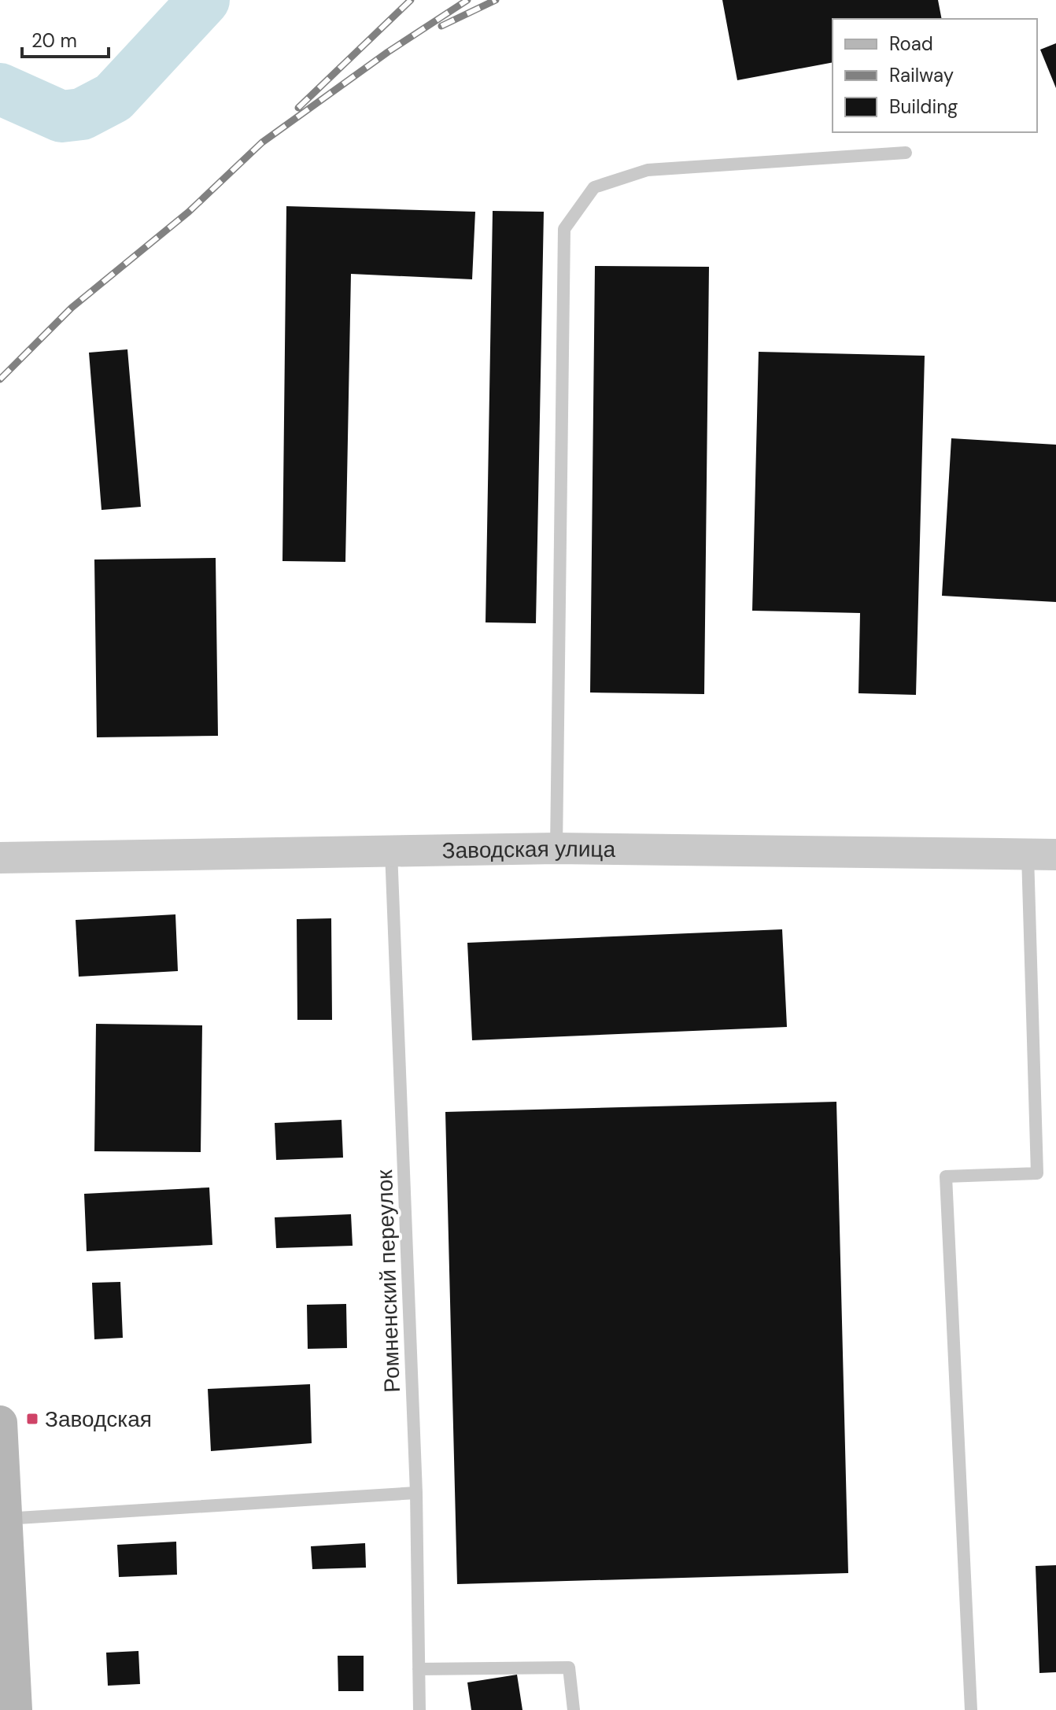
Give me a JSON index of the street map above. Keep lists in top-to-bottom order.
{
  "streets": {
    "street": ["Заводская улица"],
    "lane": ["Ромненский переулок"]
  },
  "crossings": [
    ["Заводская улица", "Ромненский переулок"]
  ],
  "places": {
    "transit": ["Заводская"]
  },
  "legend": ["Road", "Railway", "Building"],
  "scale_bar": "20 m"
}
